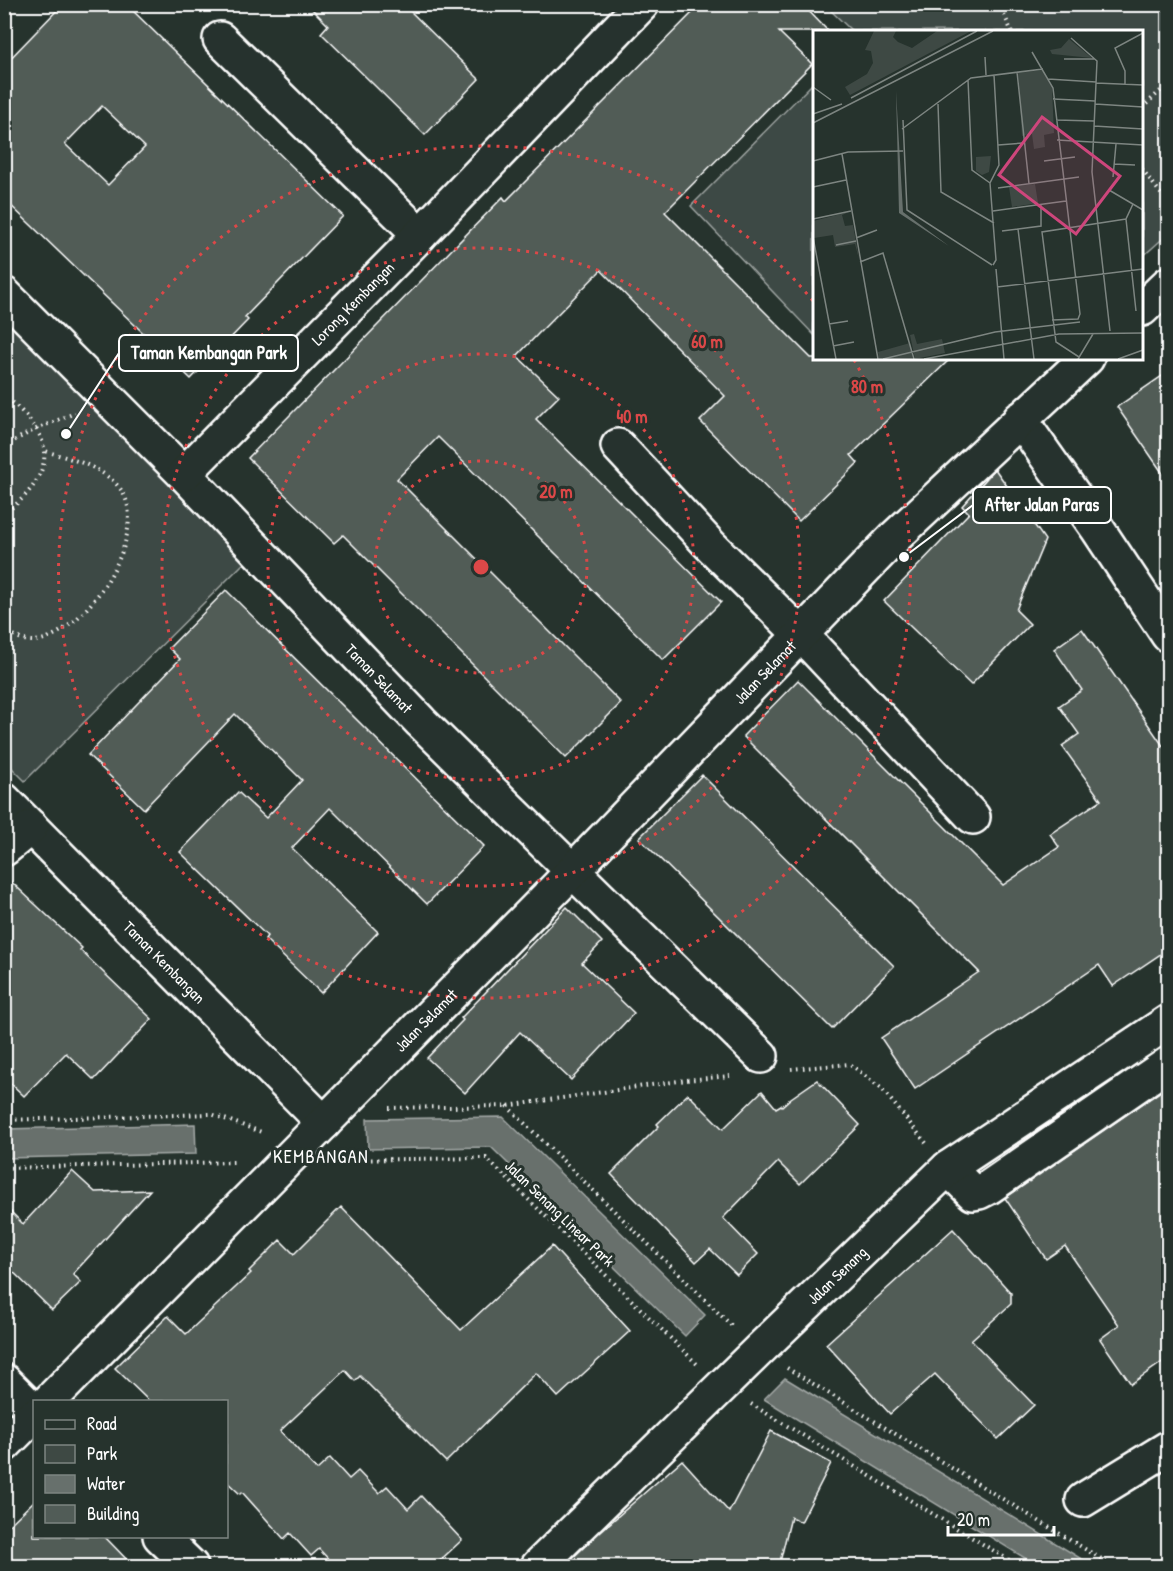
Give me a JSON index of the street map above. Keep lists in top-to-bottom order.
{
  "streets": {
    "street": [
      "Lorong Kembangan",
      "Jalan Selamat",
      "Taman Selamat",
      "Taman Kembangan",
      "Jalan Senang"
    ],
    "path": ["Jalan Senang Linear Park"]
  },
  "crossings": [
    ["Lorong Kembangan", "Taman Selamat"],
    ["Jalan Selamat", "Taman Selamat"],
    ["Jalan Selamat", "Taman Kembangan"],
    ["Jalan Selamat", "Jalan Senang Linear Park"],
    ["Jalan Senang Linear Park", "Jalan Senang"]
  ],
  "districts": ["KEMBANGAN"],
  "places": ["Taman Kembangan Park", "After Jalan Paras"],
  "legend": [
    "Road",
    "Park",
    "Water",
    "Building"
  ],
  "scale_bar": "20 m",
  "rings": [
    "60 m",
    "80 m",
    "40 m",
    "20 m"
  ]
}
